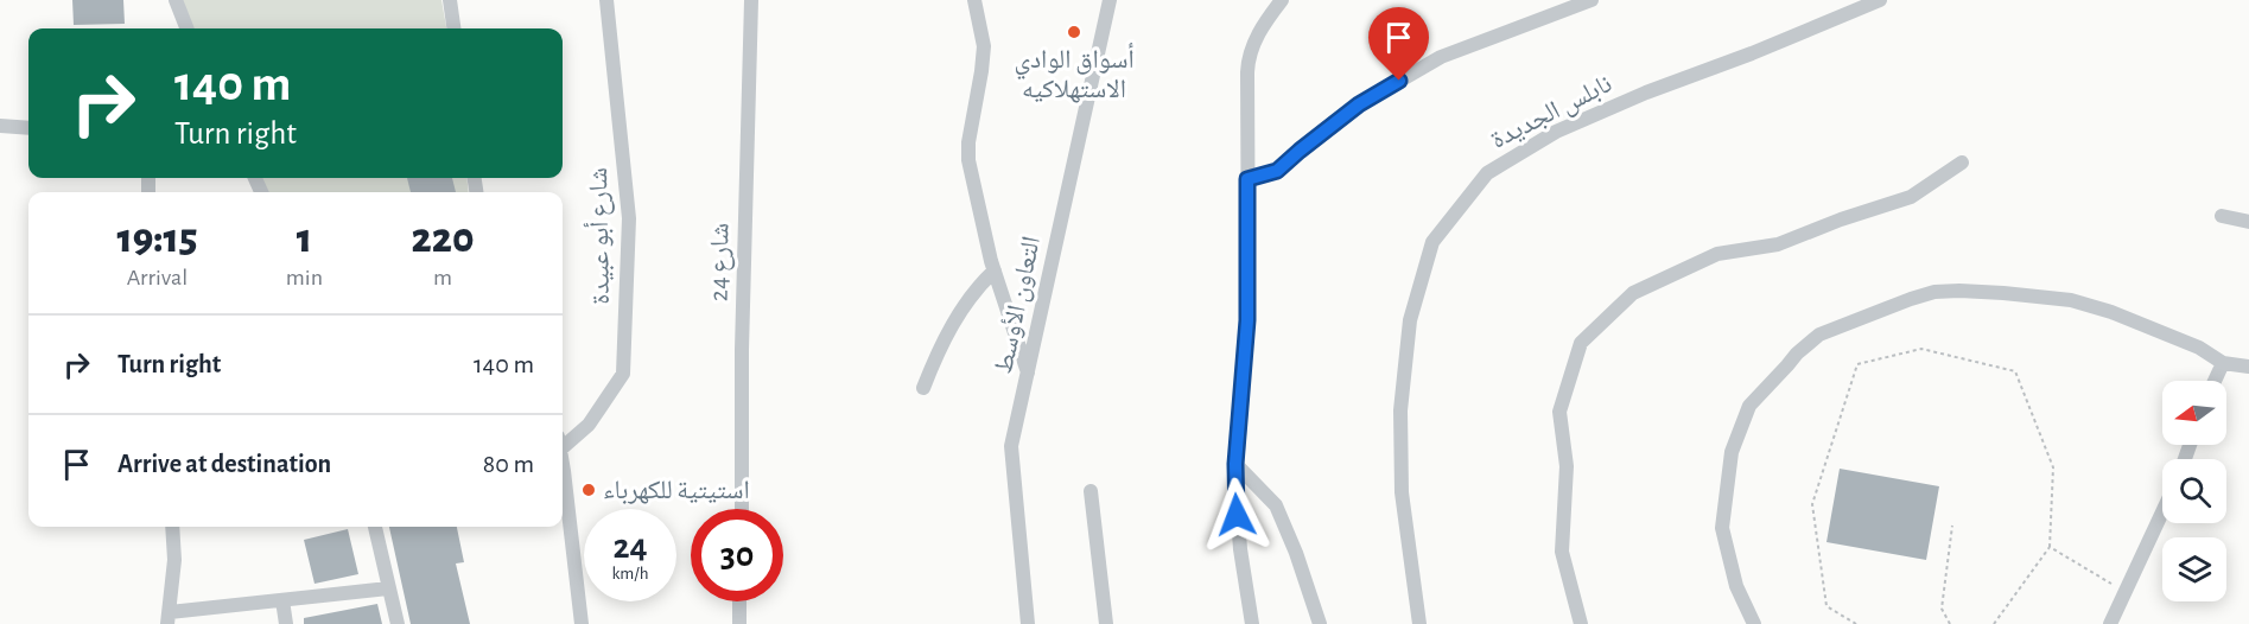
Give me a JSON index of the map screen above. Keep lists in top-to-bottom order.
{
  "streets": {
    "street": [
      "نابلس الجديدة",
      "شارع أبو عبيدة",
      "شارع 24",
      "التعاون الأوسط"
    ]
  },
  "places": ["أسواق الوادي الاستهلاكيه", "استيتية للكهرباء"],
  "north": "left",
  "page": {
    "turn": ["140 m", "Turn right"],
    "eta": [
      "19:15",
      "Arrival",
      "1",
      "min",
      "220",
      "m"
    ],
    "list": [
      {
        "name": "Turn right",
        "value": "140 m"
      },
      {
        "name": "Arrive at destination",
        "value": "80 m"
      }
    ],
    "speed": "24 km/h",
    "limit": "30"
  }
}
